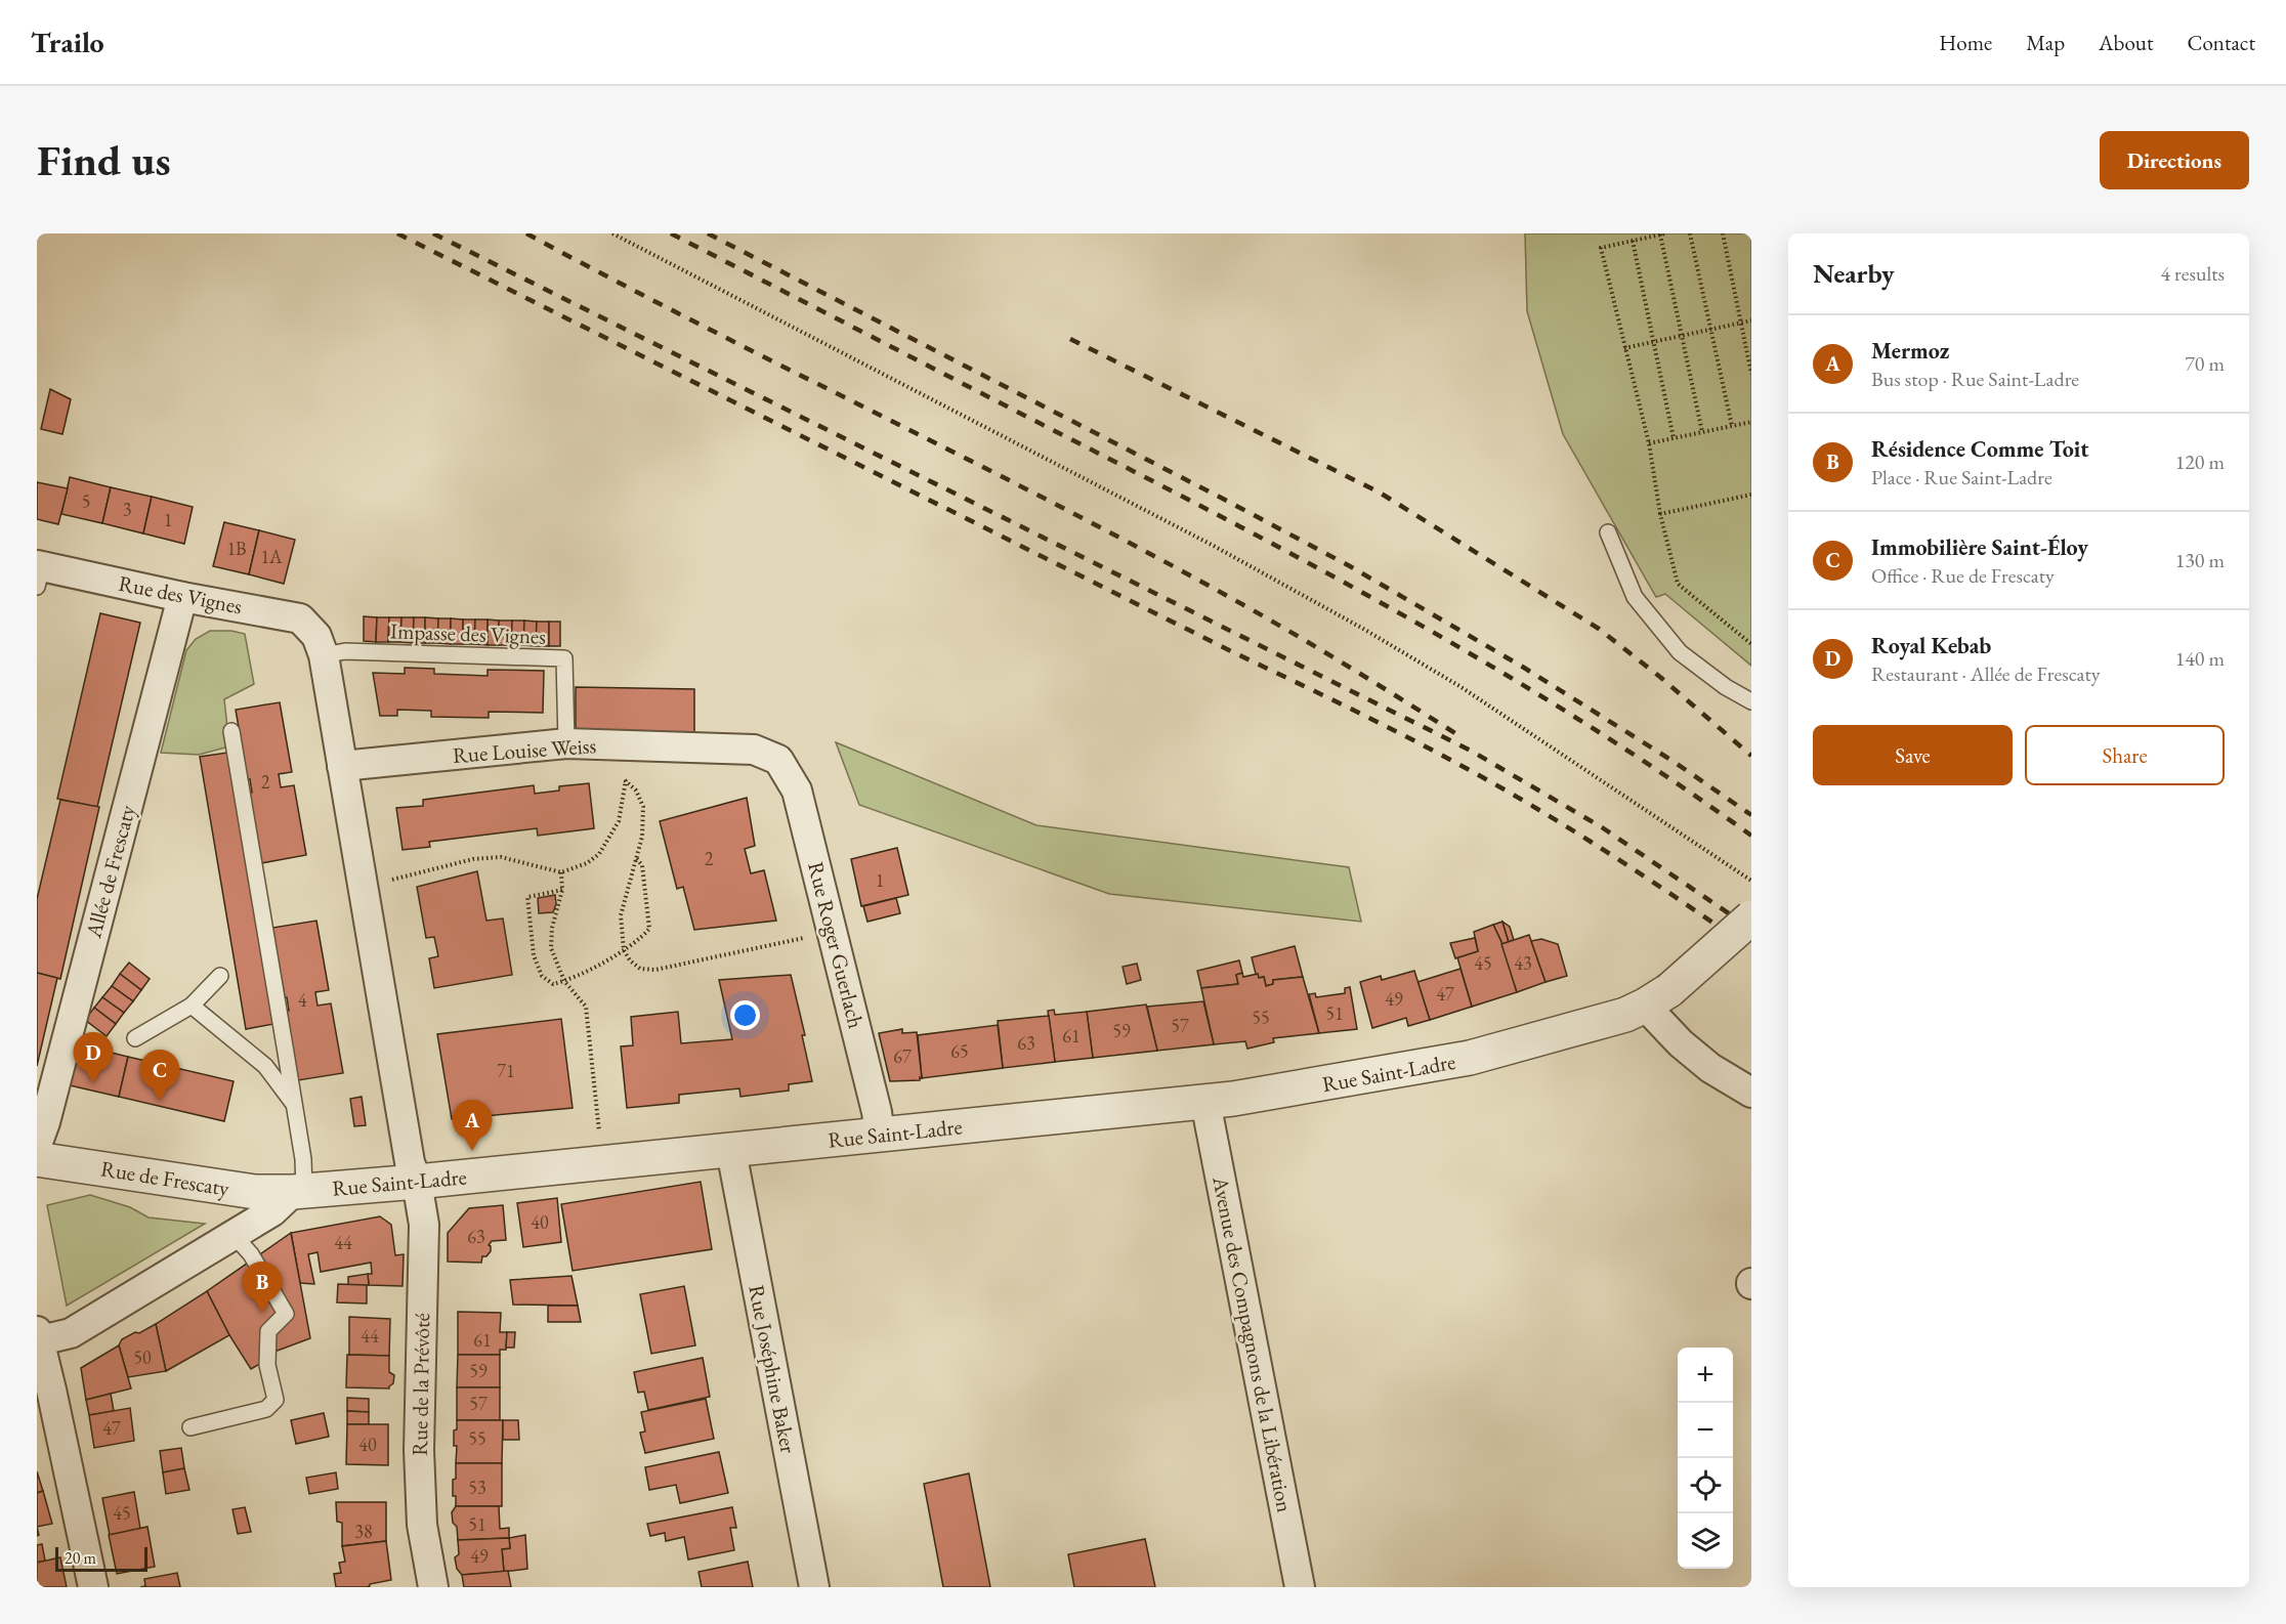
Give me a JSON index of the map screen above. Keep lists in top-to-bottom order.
{
  "streets": {
    "street": [
      "Rue des Vignes",
      "Rue Louise Weiss",
      "Allée de Frescaty",
      "Rue Roger Guerlach",
      "Rue Saint-Ladre",
      "Rue de Frescaty",
      "Avenue des Compagnons de la Libération",
      "Rue Joséphine Baker",
      "Rue de la Prévôté"
    ],
    "lane": ["Impasse des Vignes"]
  },
  "crossings": [
    ["Rue des Vignes", "Impasse des Vignes"],
    ["Rue des Vignes", "Allée de Frescaty"],
    ["Impasse des Vignes", "Rue Louise Weiss"],
    ["Rue Louise Weiss", "Rue Roger Guerlach"],
    ["Rue Roger Guerlach", "Rue Saint-Ladre"],
    ["Rue Saint-Ladre", "Rue de Frescaty"],
    ["Rue Saint-Ladre", "Avenue des Compagnons de la Libération"],
    ["Rue Saint-Ladre", "Rue Joséphine Baker"],
    ["Rue Saint-Ladre", "Rue de la Prévôté"]
  ],
  "house_numbers": [
    "5",
    "3",
    "1",
    "1B",
    "1A",
    "2",
    "2",
    "1",
    "45",
    "43",
    "47",
    "49",
    "4",
    "51",
    "55",
    "57",
    "59",
    "61",
    "63",
    "65",
    "67",
    "71",
    "40",
    "63",
    "44",
    "44",
    "61",
    "50",
    "59",
    "57",
    "47",
    "55",
    "40",
    "53",
    "45",
    "51",
    "38",
    "49"
  ],
  "scale_bar": "20 m",
  "page": {
    "header": "Trailo",
    "nav": [
      "Home",
      "Map",
      "About",
      "Contact"
    ],
    "buttons": [
      "Directions",
      ["Save", "Share"]
    ],
    "title": "Find us",
    "heading": ["Nearby", "4 results"],
    "list": [
      {
        "mark": "A",
        "name": "Mermoz",
        "note": "Bus stop · Rue Saint-Ladre",
        "value": "70 m"
      },
      {
        "mark": "B",
        "name": "Résidence Comme Toit",
        "note": "Place · Rue Saint-Ladre",
        "value": "120 m"
      },
      {
        "mark": "C",
        "name": "Immobilière Saint-Éloy",
        "note": "Office · Rue de Frescaty",
        "value": "130 m"
      },
      {
        "mark": "D",
        "name": "Royal Kebab",
        "note": "Restaurant · Allée de Frescaty",
        "value": "140 m"
      }
    ],
    "pins": [
      "D",
      "C",
      "A",
      "B"
    ],
    "map_buttons": ["+", "−"],
    "scale": "20 m"
  }
}
